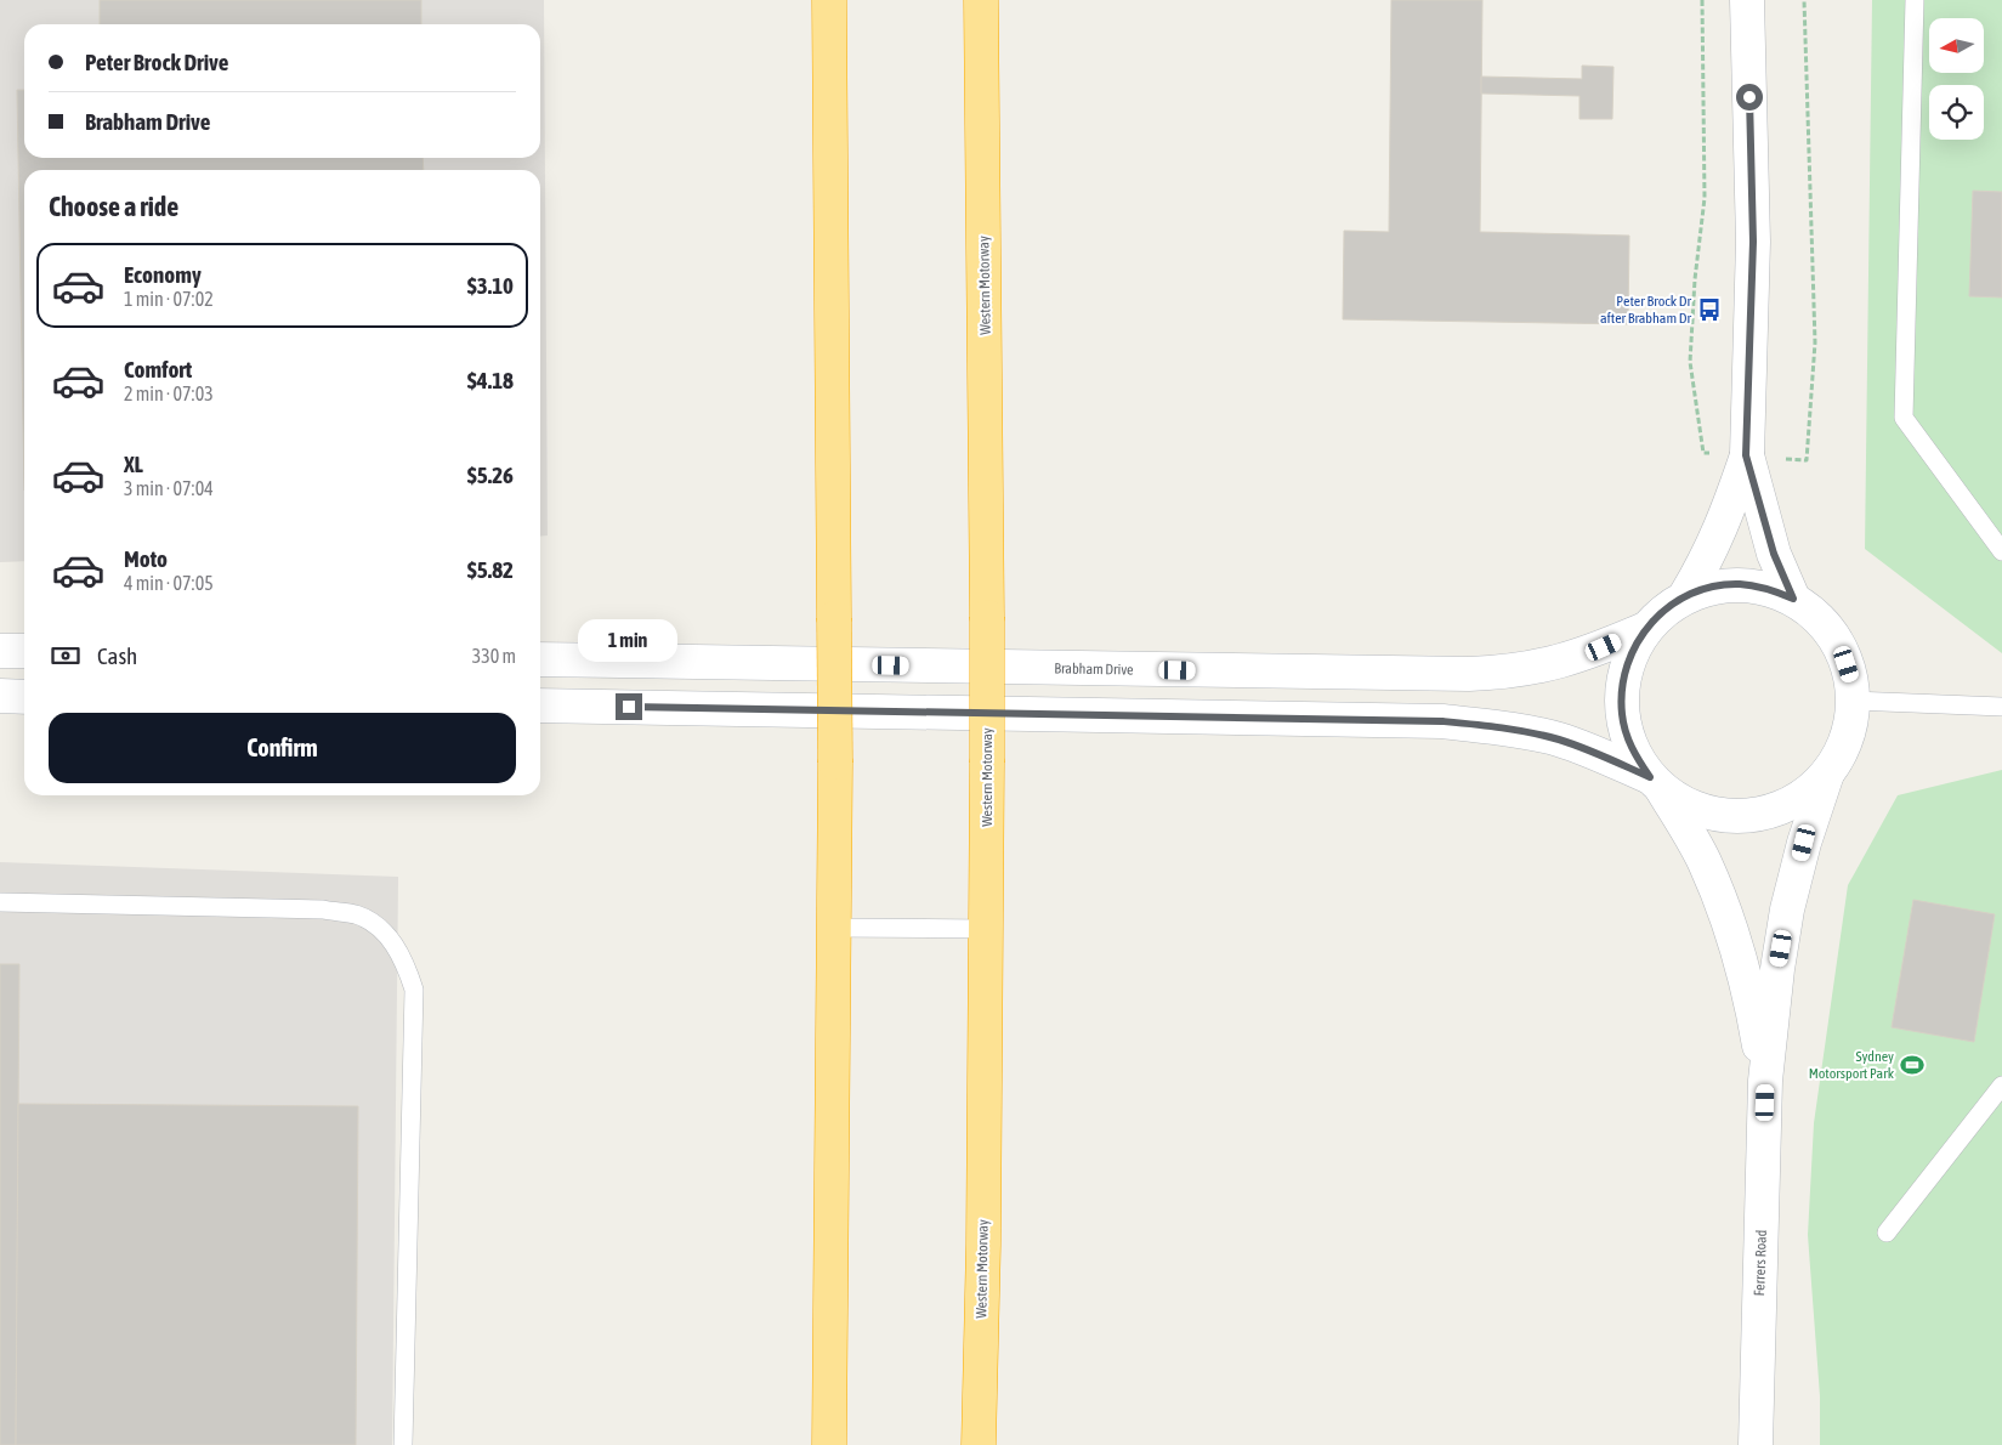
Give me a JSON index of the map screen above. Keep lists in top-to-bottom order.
{
  "streets": {
    "highway": ["Western Motorway"],
    "main road": ["Brabham Drive", "Ferrers Road"]
  },
  "crossings": [
    ["Brabham Drive", "Ferrers Road"]
  ],
  "places": {
    "bus stop": ["Peter Brock Dr after Brabham Dr"],
    "sports": ["Sydney Motorsport Park"]
  },
  "north": "left",
  "page": {
    "banner": ["Peter Brock Drive", "Brabham Drive"],
    "heading": "Choose a ride",
    "list": [
      {
        "name": "Economy",
        "note": "1 min · 07:02",
        "value": "$3.10"
      },
      {
        "name": "Comfort",
        "note": "2 min · 07:03",
        "value": "$4.18"
      },
      {
        "name": "XL",
        "note": "3 min · 07:04",
        "value": "$5.26"
      },
      {
        "name": "Moto",
        "note": "4 min · 07:05",
        "value": "$5.82"
      }
    ],
    "bubble": "1 min",
    "pay": ["Cash", "330 m"],
    "buttons": "Confirm"
  }
}
